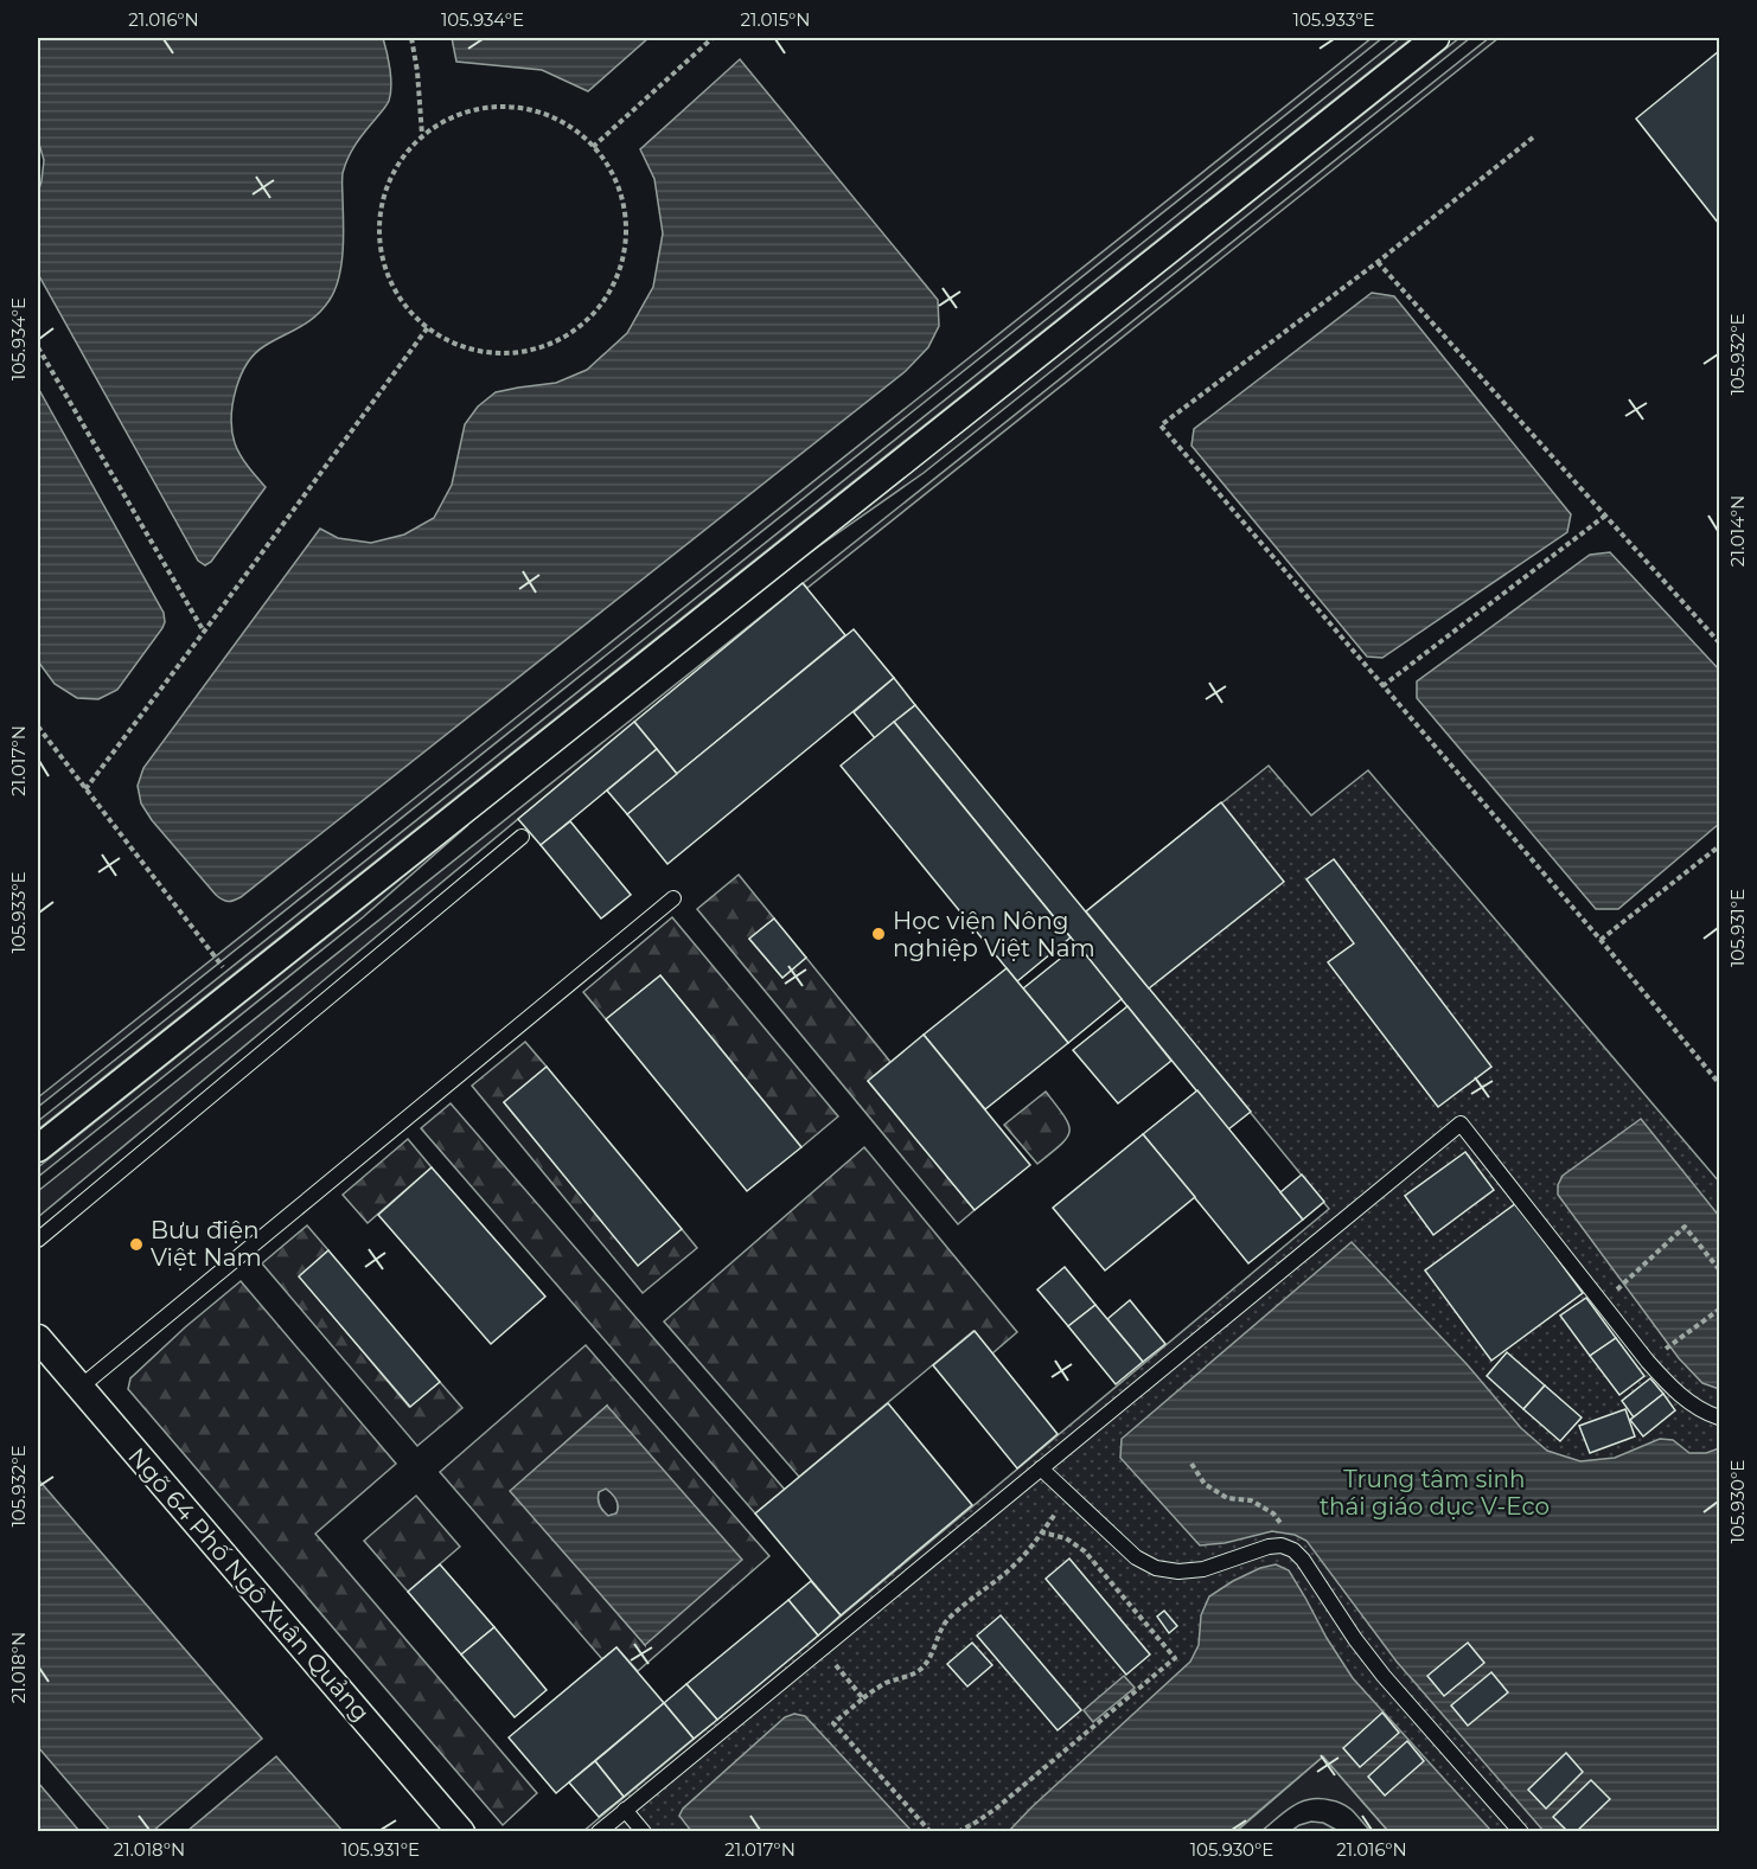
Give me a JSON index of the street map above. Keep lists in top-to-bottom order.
{
  "streets": {
    "street": ["Ngõ 64 Phố Ngô Xuân Quảng"]
  },
  "parks": ["Trung tâm sinh thái giáo dục V-Eco"],
  "places": ["Học viện Nông nghiệp Việt Nam", "Bưu điện Việt Nam"],
  "coordinates": [
    "21.016°N",
    "105.934°E",
    "21.015°N",
    "105.933°E",
    "105.932°E",
    "21.014°N",
    "21.017°N",
    "105.931°E",
    "105.930°E",
    "21.018°N"
  ]
}
